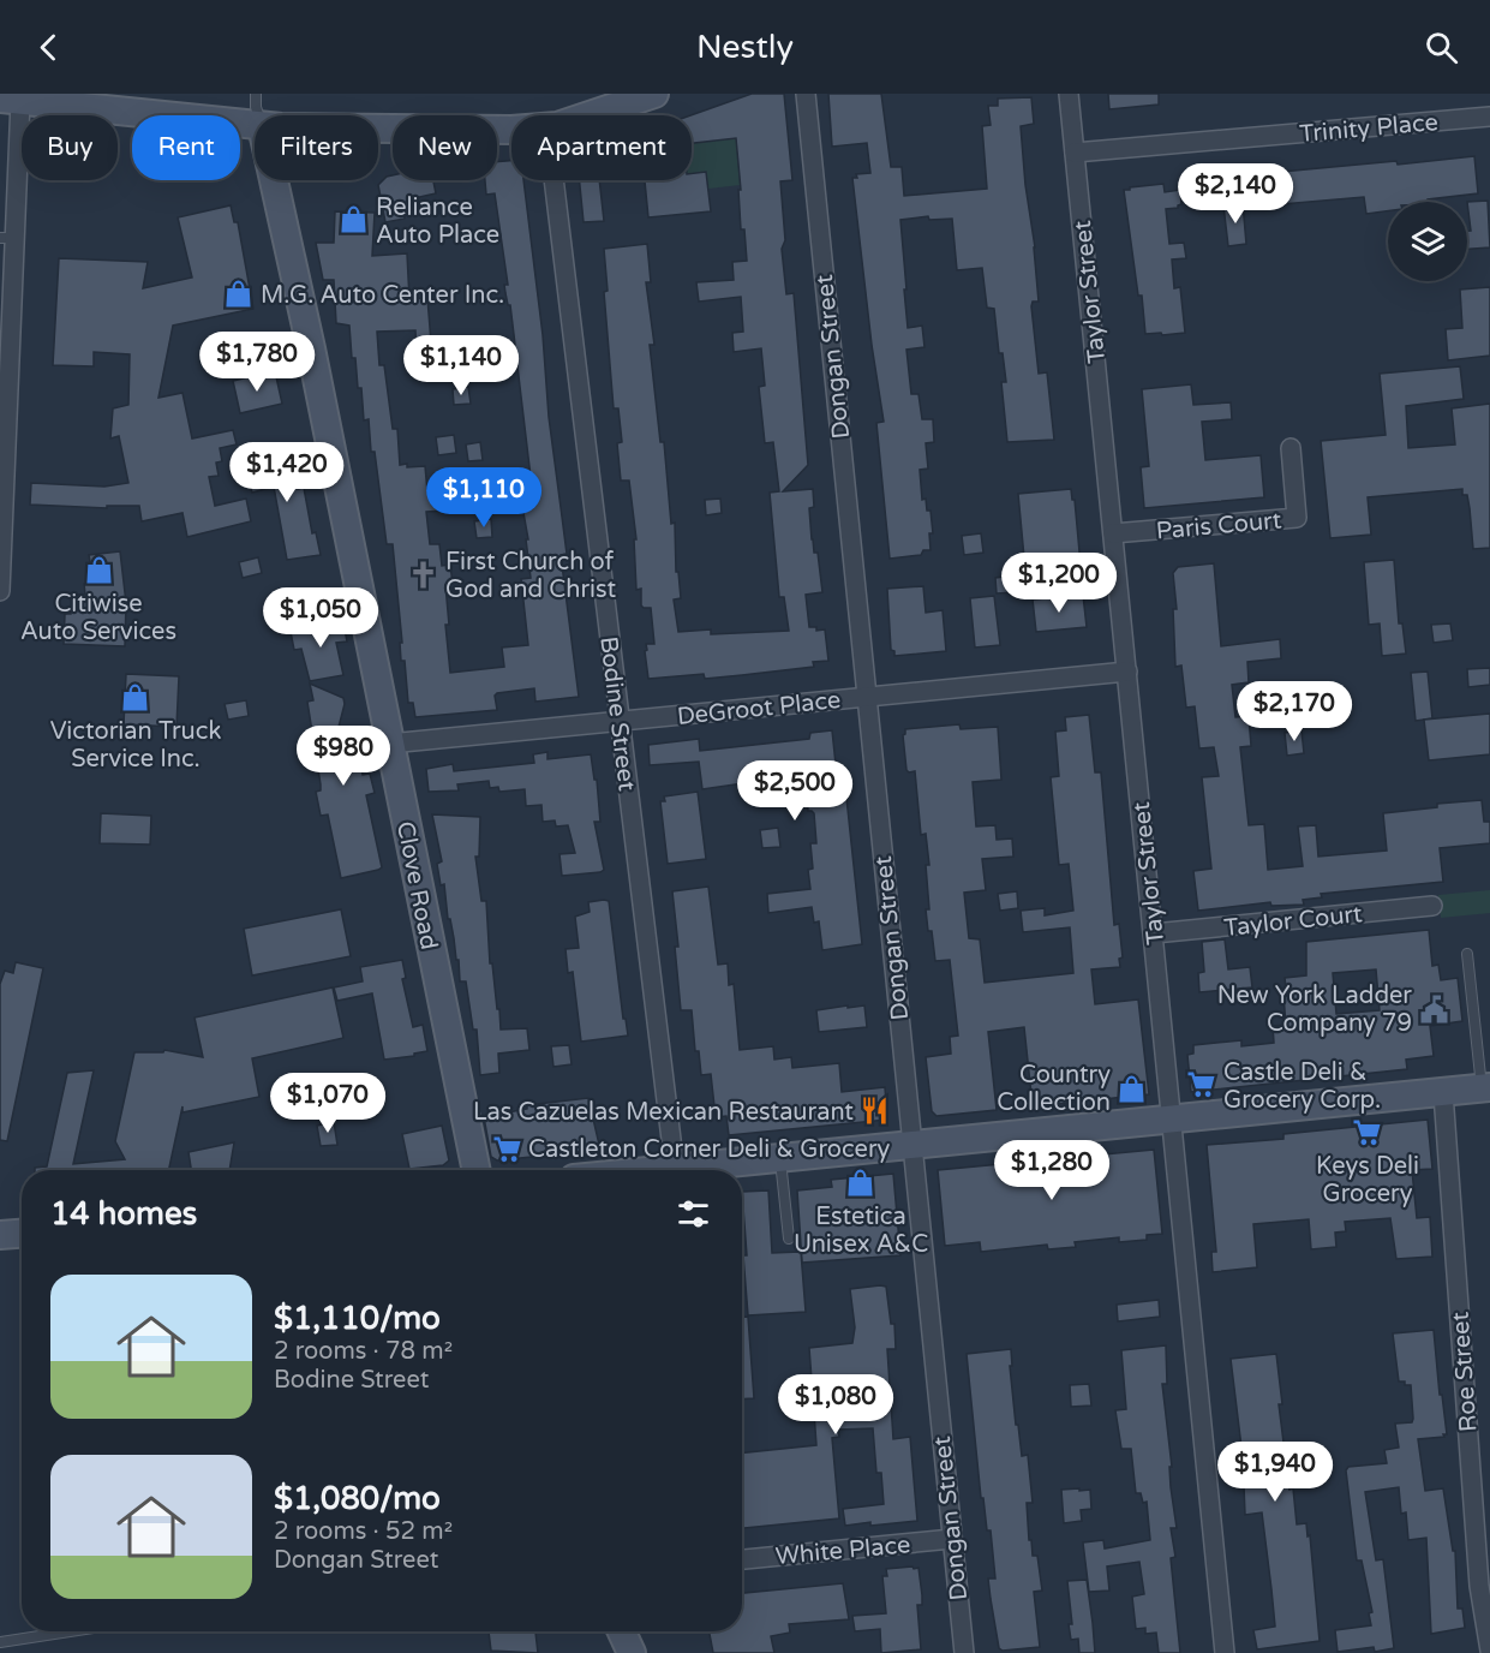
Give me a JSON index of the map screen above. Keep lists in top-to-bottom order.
{
  "streets": {
    "street": [
      "Trinity Place",
      "Taylor Street",
      "Dongan Street",
      "Paris Court",
      "DeGroot Place",
      "Bodine Street",
      "Clove Road",
      "Taylor Court",
      "Roe Street",
      "White Place"
    ]
  },
  "crossings": [
    ["Trinity Place", "Taylor Street"],
    ["Taylor Street", "Paris Court"],
    ["Taylor Street", "DeGroot Place"],
    ["Taylor Street", "Taylor Court"],
    ["Dongan Street", "DeGroot Place"],
    ["Dongan Street", "White Place"],
    ["DeGroot Place", "Bodine Street"],
    ["DeGroot Place", "Clove Road"]
  ],
  "places": {
    "shop": [
      "Reliance Auto Place",
      "M.G. Auto Center Inc.",
      "Citiwise Auto Services",
      "Victorian Truck Service Inc.",
      "Country Collection",
      "Estetica Unisex A&C"
    ],
    "church": ["First Church of God and Christ"],
    "public building": ["New York Ladder Company 79"],
    "supermarket": ["Castle Deli & Grocery Corp.", "Keys Deli Grocery", "Castleton Corner Deli & Grocery"],
    "restaurant": ["Las Cazuelas Mexican Restaurant"]
  },
  "page": {
    "header": "Nestly",
    "chip": [
      "Buy",
      "Rent",
      "Filters",
      "New",
      "Apartment"
    ],
    "price": [
      "$2,140",
      "$1,780",
      "$1,140",
      "$1,420",
      "$1,110",
      "$1,200",
      "$1,050",
      "$2,170",
      "$980",
      "$2,500",
      "$1,070",
      "$1,280",
      "$1,080",
      "$1,940"
    ],
    "heading": "14 homes",
    "list": [
      {
        "name": "$1,110/mo",
        "note": "2 rooms · 78 m² · Bodine Street"
      },
      {
        "name": "$1,080/mo",
        "note": "2 rooms · 52 m² · Dongan Street"
      }
    ]
  }
}
